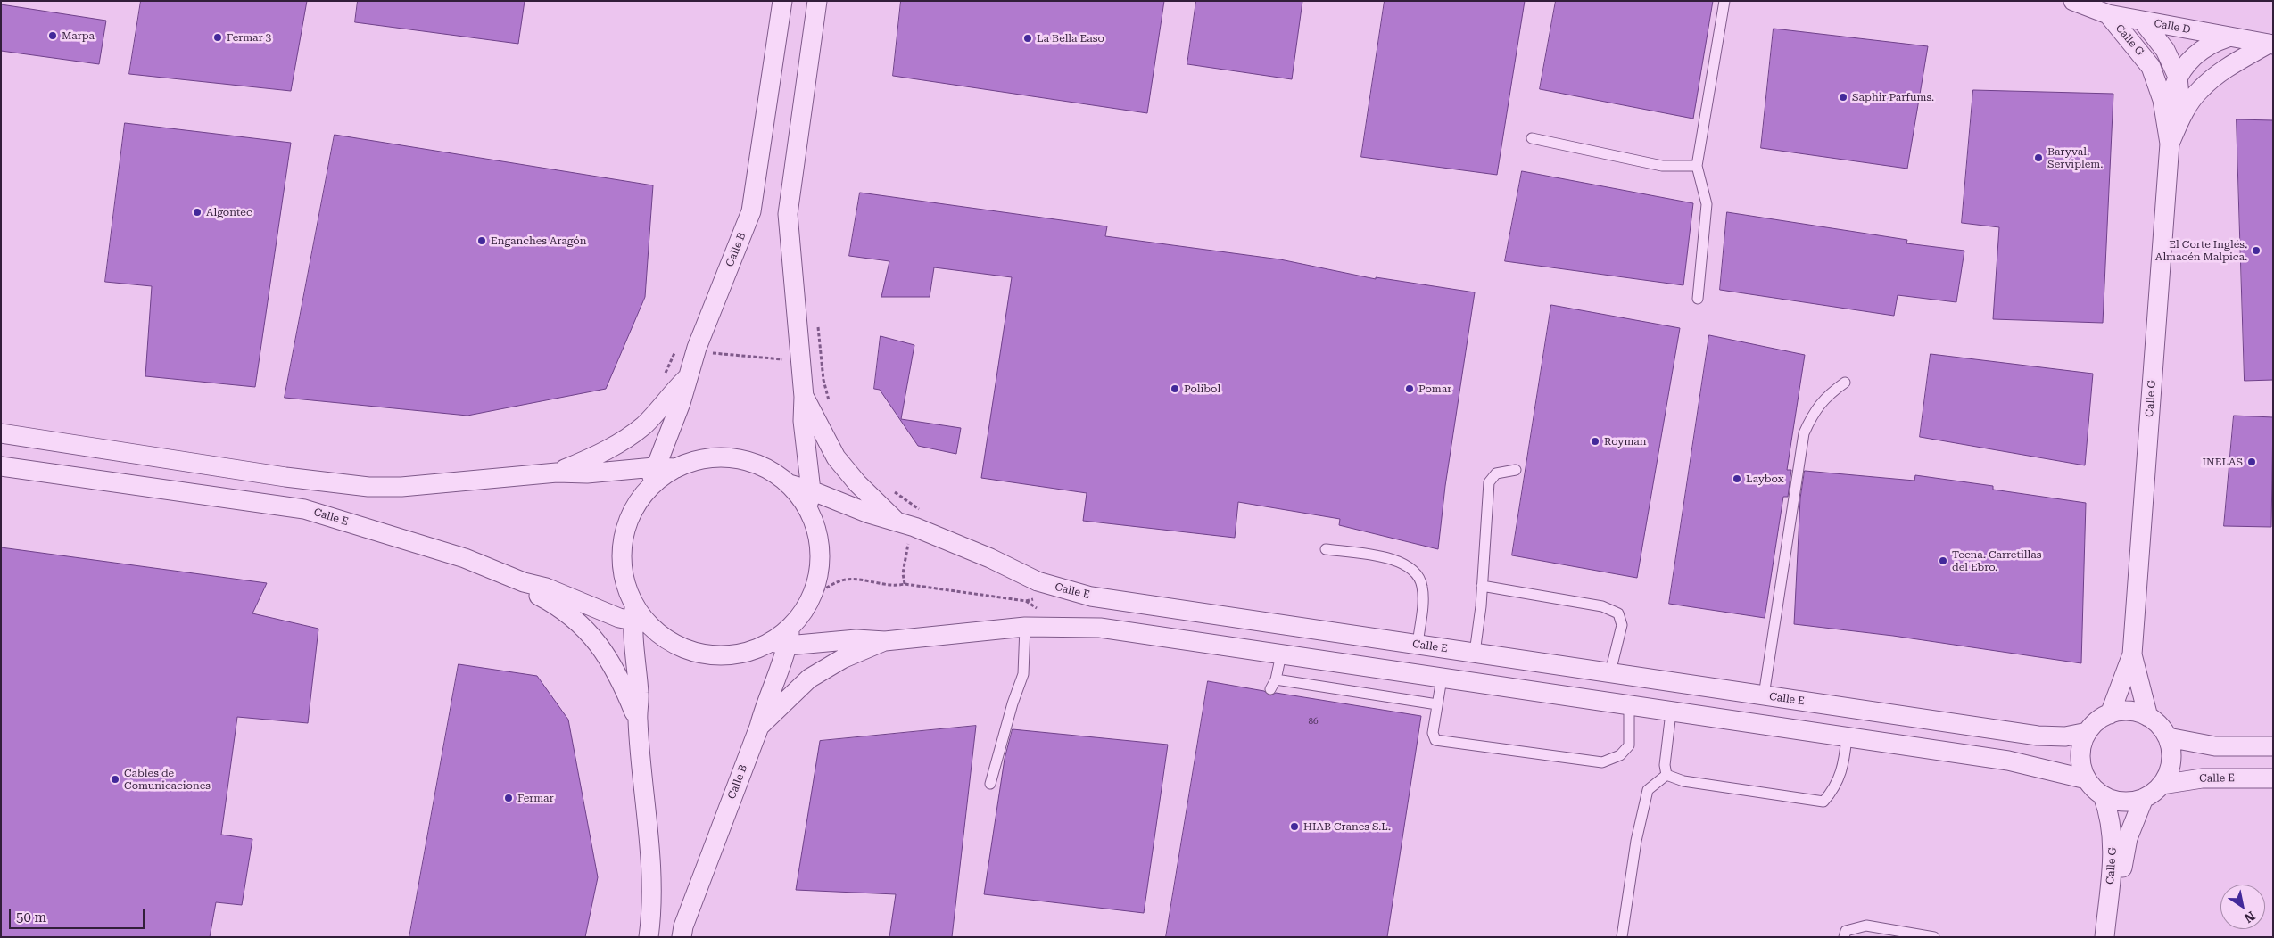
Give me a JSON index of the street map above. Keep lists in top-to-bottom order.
{
  "streets": {
    "street": [
      "Calle D",
      "Calle G",
      "Calle B",
      "Calle E"
    ]
  },
  "crossings": [
    ["Calle D", "Calle G"],
    ["Calle G", "Calle E"]
  ],
  "places": [
    "Marpa",
    "Fermar 3",
    "La Bella Easo",
    "Saphir Parfums.",
    "Baryval. Serviplem.",
    "Algontec",
    "Enganches Aragón",
    "El Corte Inglés. Almacén Malpica.",
    "Polibol",
    "Pomar",
    "Royman",
    "INELAS",
    "Laybox",
    "Tecna. Carretillas del Ebro.",
    "Cables de Comunicaciones",
    "Fermar",
    "HIAB Cranes S.L."
  ],
  "house_numbers": ["86"],
  "scale_bar": "50 m",
  "north": "bottom right"
}
